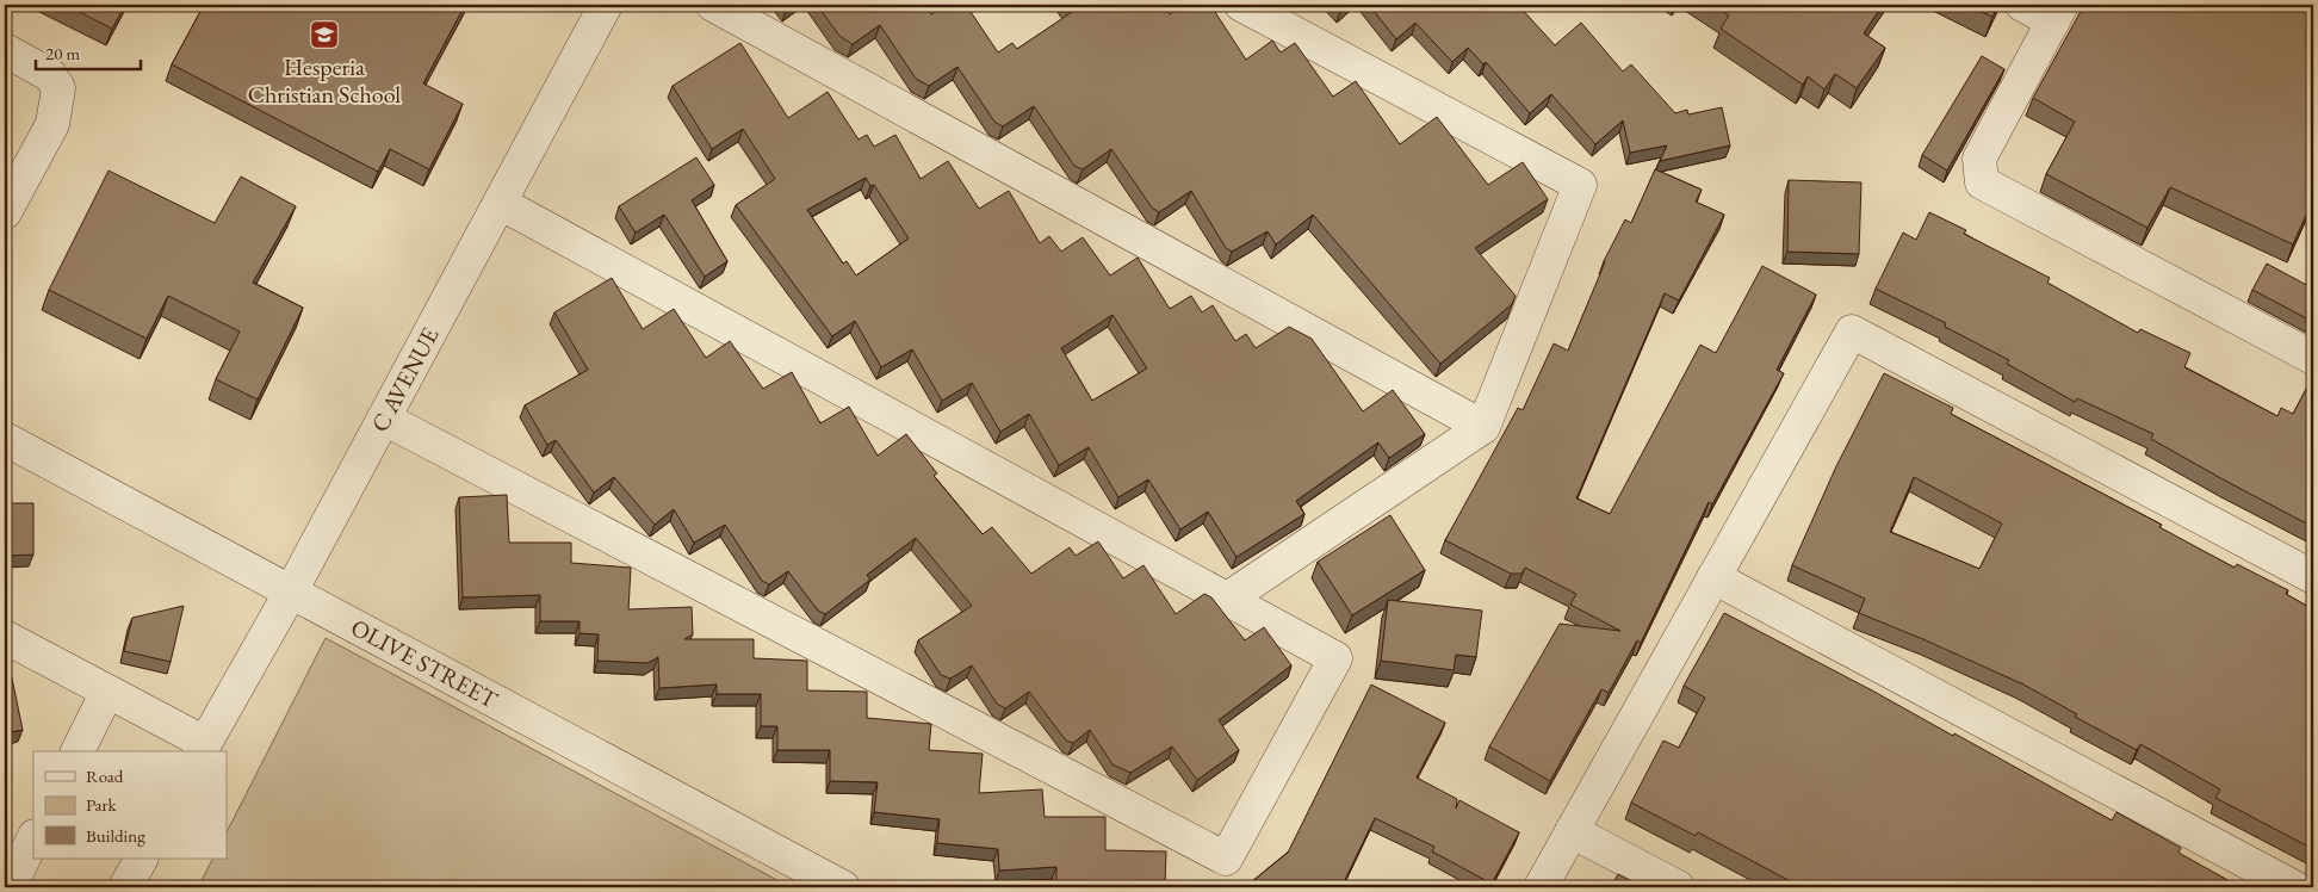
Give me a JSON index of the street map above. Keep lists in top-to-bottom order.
{
  "streets": {
    "street": ["C AVENUE", "OLIVE STREET"]
  },
  "crossings": [
    ["C AVENUE", "OLIVE STREET"]
  ],
  "places": {
    "school or university": ["Hesperia Christian School"]
  },
  "legend": ["Road", "Park", "Building"],
  "scale_bar": "20 m"
}
